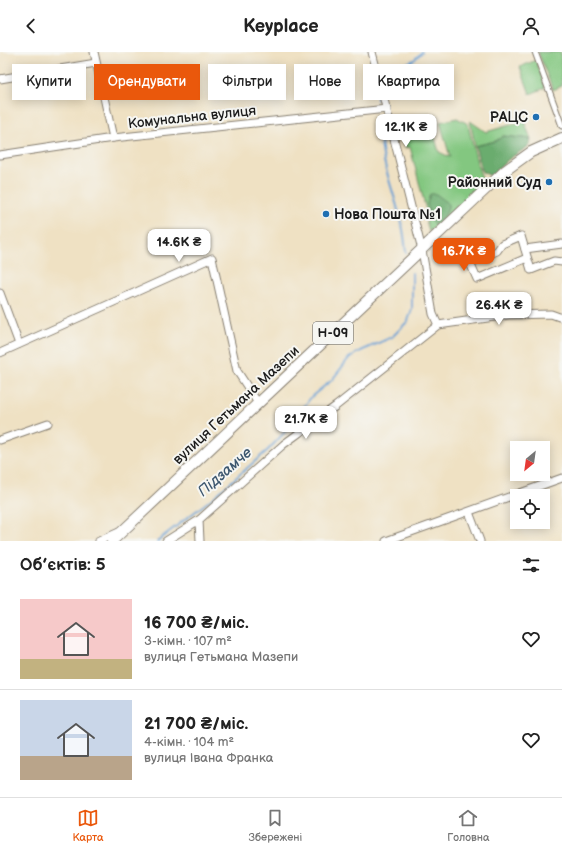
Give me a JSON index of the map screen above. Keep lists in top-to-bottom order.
{
  "streets": {
    "main road": ["Н-09", "вулиця Гетьмана Мазепи"],
    "street": ["Комунальна вулиця"]
  },
  "water": ["Підзамче"],
  "places": ["РАЦС", "Районний Суд", "Нова Пошта №1"],
  "north": "bottom left",
  "page": {
    "header": "Keyplace",
    "chip": [
      "Купити",
      "Орендувати",
      "Фільтри",
      "Нове",
      "Квартира"
    ],
    "price": [
      "12.1K ₴",
      "14.6K ₴",
      "16.7K ₴",
      "26.4K ₴",
      "21.7K ₴"
    ],
    "heading": "Об’єктів: 5",
    "list": [
      {
        "name": "16 700 ₴/міс.",
        "note": "3-кімн. · 107 m² · вулиця Гетьмана Мазепи"
      },
      {
        "name": "21 700 ₴/міс.",
        "note": "4-кімн. · 104 m² · вулиця Івана Франка"
      }
    ],
    "tabs": ["Карта", "Збережені", "Головна"]
  }
}
